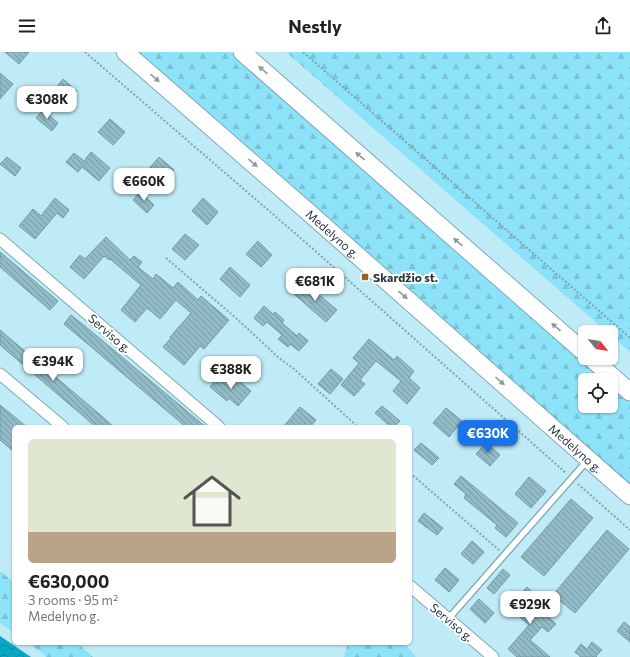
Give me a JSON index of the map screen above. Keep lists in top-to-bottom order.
{
  "streets": {
    "main road": ["Medelyno g."],
    "street": ["Serviso g."]
  },
  "places": {
    "transit": ["Skardžio st."]
  },
  "north": "bottom right",
  "page": {
    "header": "Nestly",
    "price": [
      "€308K",
      "€660K",
      "€681K",
      "€394K",
      "€388K",
      "€630K",
      "€929K"
    ],
    "list": [
      {
        "name": "€630,000",
        "note": "3 rooms · 95 m² · Medelyno g."
      }
    ]
  }
}
